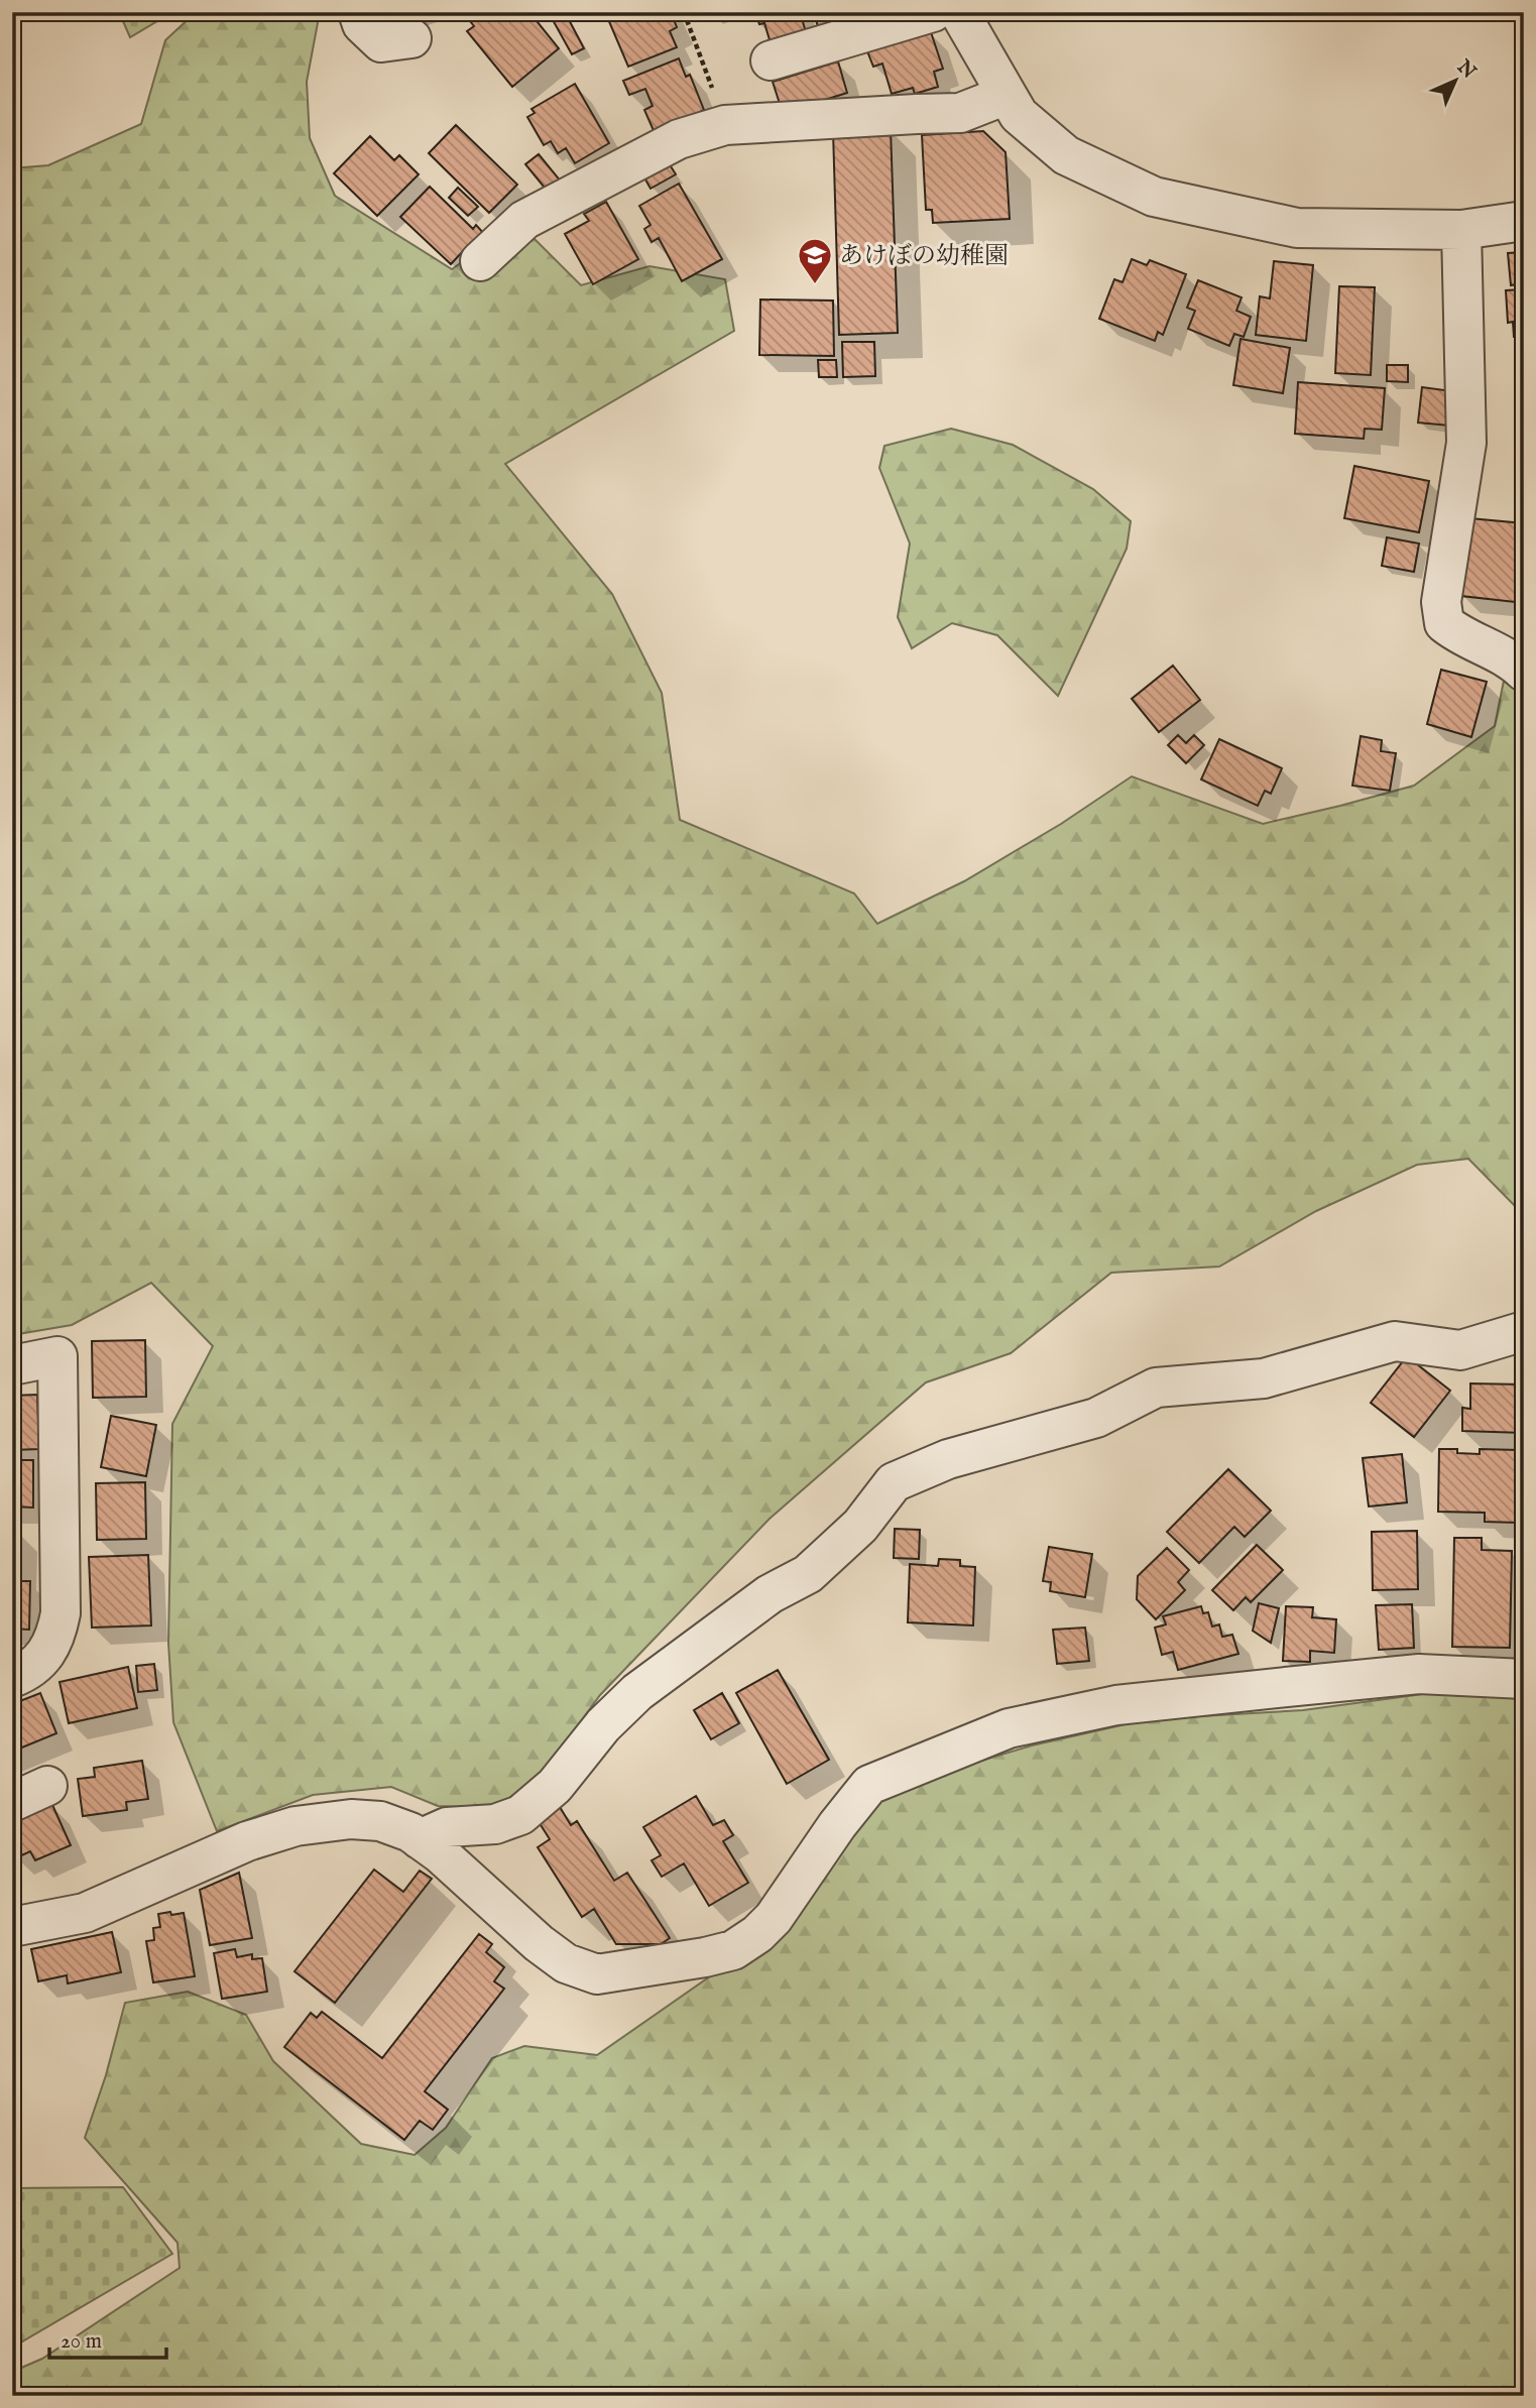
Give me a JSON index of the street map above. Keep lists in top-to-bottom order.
{
  "places": {
    "school or university": ["あけぼの幼稚園"]
  },
  "scale_bar": "20 m",
  "north": "top right"
}
